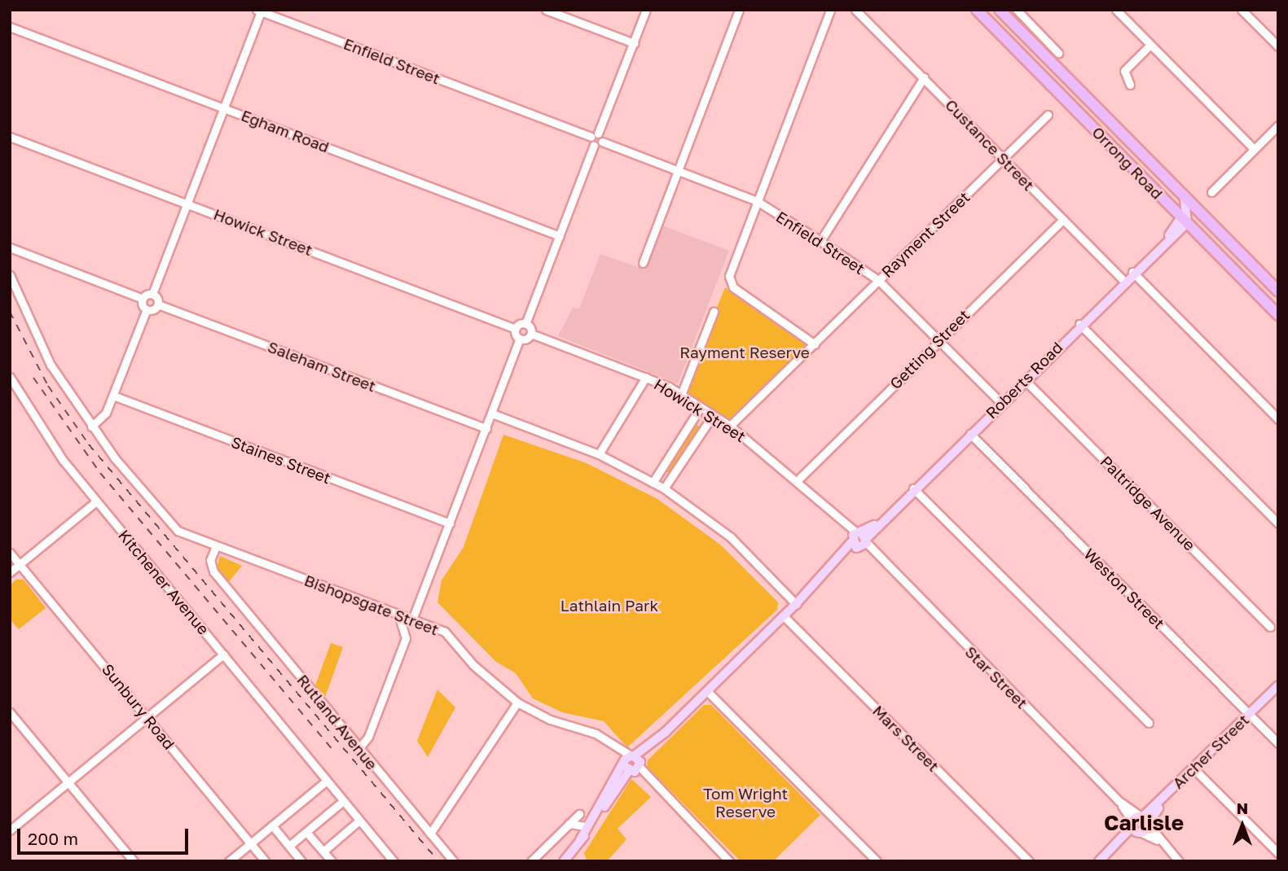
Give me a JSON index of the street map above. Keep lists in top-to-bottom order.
{
  "streets": {
    "highway": ["Orrong Road"],
    "main road": ["Roberts Road", "Archer Street"],
    "street": [
      "Enfield Street",
      "Egham Road",
      "Custance Street",
      "Howick Street",
      "Rayment Street",
      "Getting Street",
      "Saleham Street",
      "Staines Street",
      "Paltridge Avenue",
      "Kitchener Avenue",
      "Weston Street",
      "Bishopsgate Street",
      "Star Street",
      "Sunbury Road",
      "Rutland Avenue",
      "Mars Street"
    ]
  },
  "crossings": [
    ["Enfield Street", "Rayment Street"],
    ["Enfield Street", "Getting Street"],
    ["Enfield Street", "Roberts Road"],
    ["Custance Street", "Rayment Street"],
    ["Custance Street", "Getting Street"],
    ["Custance Street", "Roberts Road"],
    ["Orrong Road", "Roberts Road"],
    ["Howick Street", "Rayment Street"],
    ["Howick Street", "Getting Street"],
    ["Howick Street", "Roberts Road"],
    ["Howick Street", "Star Street"],
    ["Roberts Road", "Paltridge Avenue"],
    ["Roberts Road", "Weston Street"],
    ["Roberts Road", "Bishopsgate Street"],
    ["Roberts Road", "Star Street"],
    ["Roberts Road", "Mars Street"],
    ["Weston Street", "Archer Street"],
    ["Bishopsgate Street", "Rutland Avenue"],
    ["Star Street", "Archer Street"]
  ],
  "districts": ["Carlisle"],
  "parks": ["Rayment Reserve", "Lathlain Park", "Tom Wright Reserve"],
  "scale_bar": "200 m",
  "north": "top"
}
